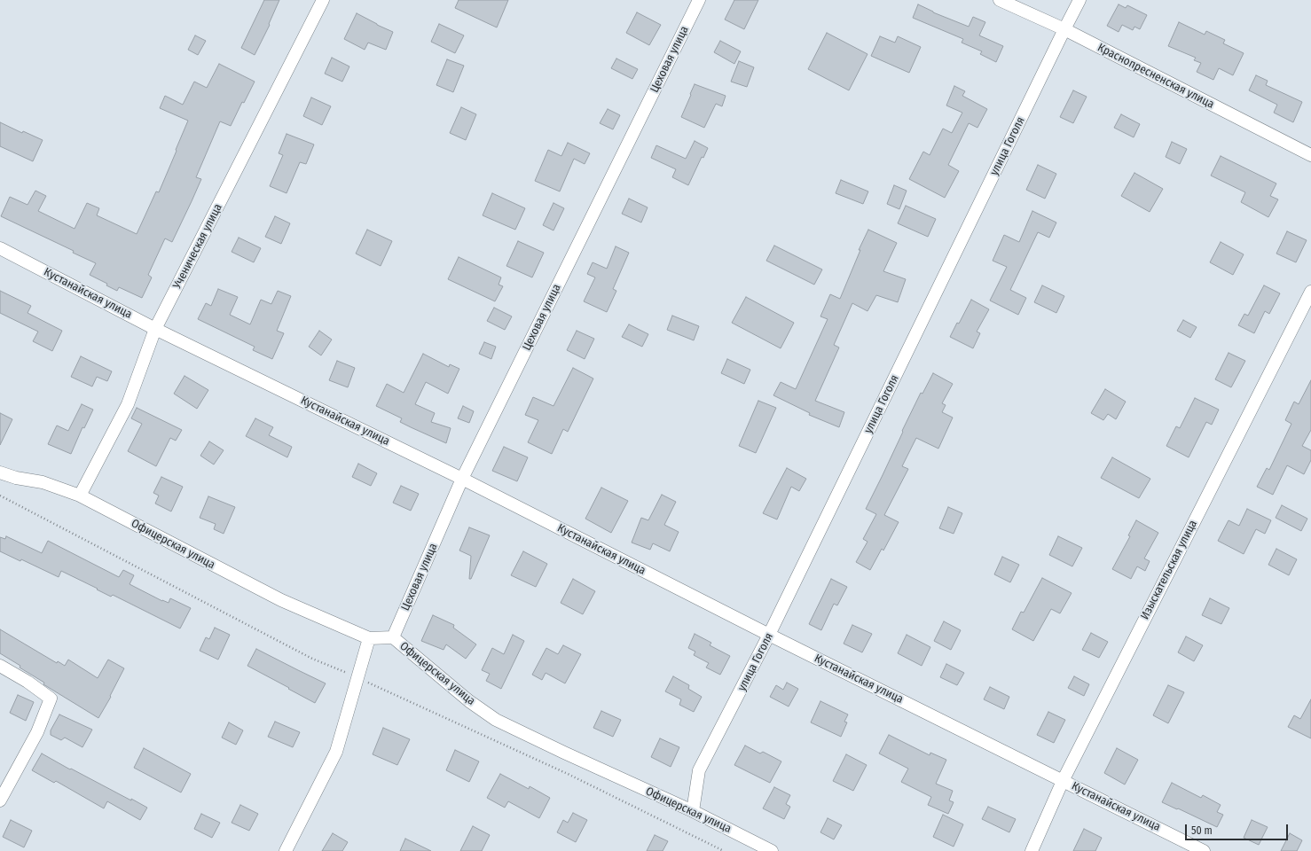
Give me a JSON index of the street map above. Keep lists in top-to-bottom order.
{
  "streets": {
    "street": [
      "Цеховая улица",
      "Краснопресненская улица",
      "улица Гоголя",
      "Ученическая улица",
      "Кустанайская улица",
      "Офицерская улица",
      "Изыскательская улица"
    ]
  },
  "crossings": [
    ["Цеховая улица", "Кустанайская улица"],
    ["Цеховая улица", "Офицерская улица"],
    ["Краснопресненская улица", "улица Гоголя"],
    ["улица Гоголя", "Кустанайская улица"],
    ["улица Гоголя", "Офицерская улица"],
    ["Ученическая улица", "Кустанайская улица"],
    ["Ученическая улица", "Офицерская улица"],
    ["Кустанайская улица", "Изыскательская улица"]
  ],
  "scale_bar": "50 m"
}
